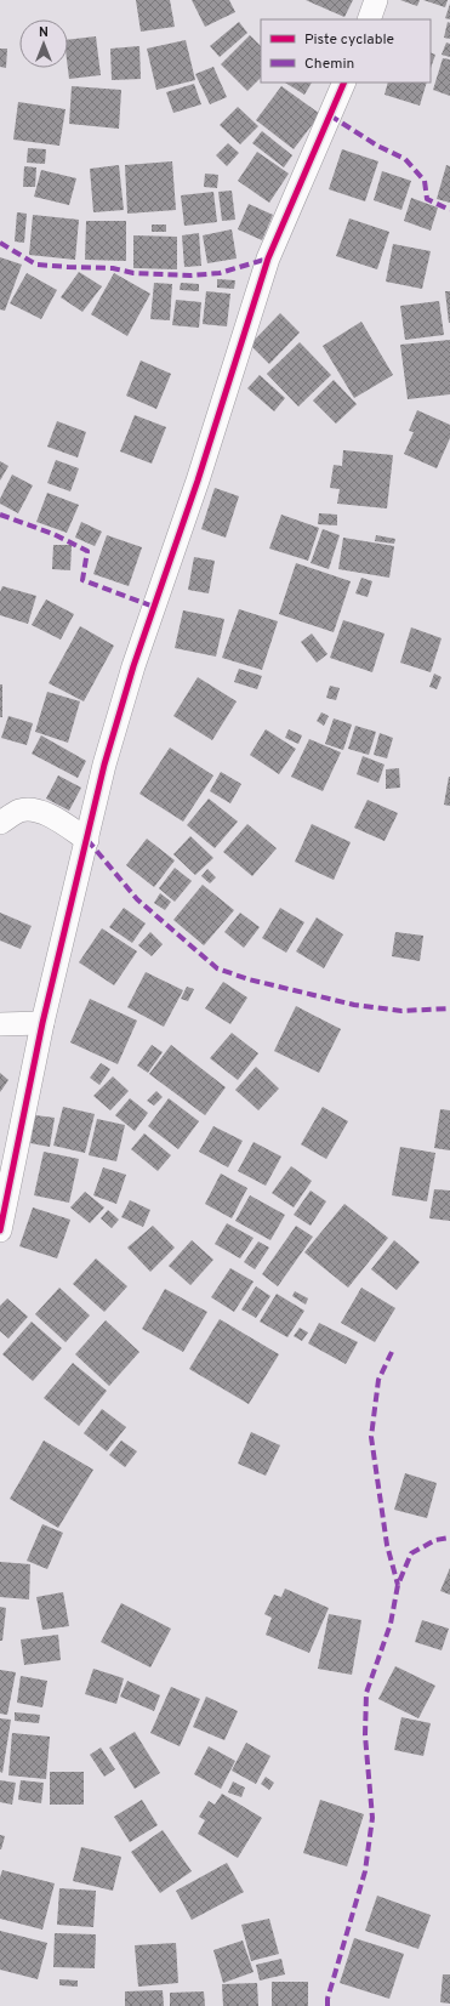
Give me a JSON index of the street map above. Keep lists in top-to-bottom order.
{
  "legend": ["Piste cyclable", "Chemin"],
  "north": "top"
}
